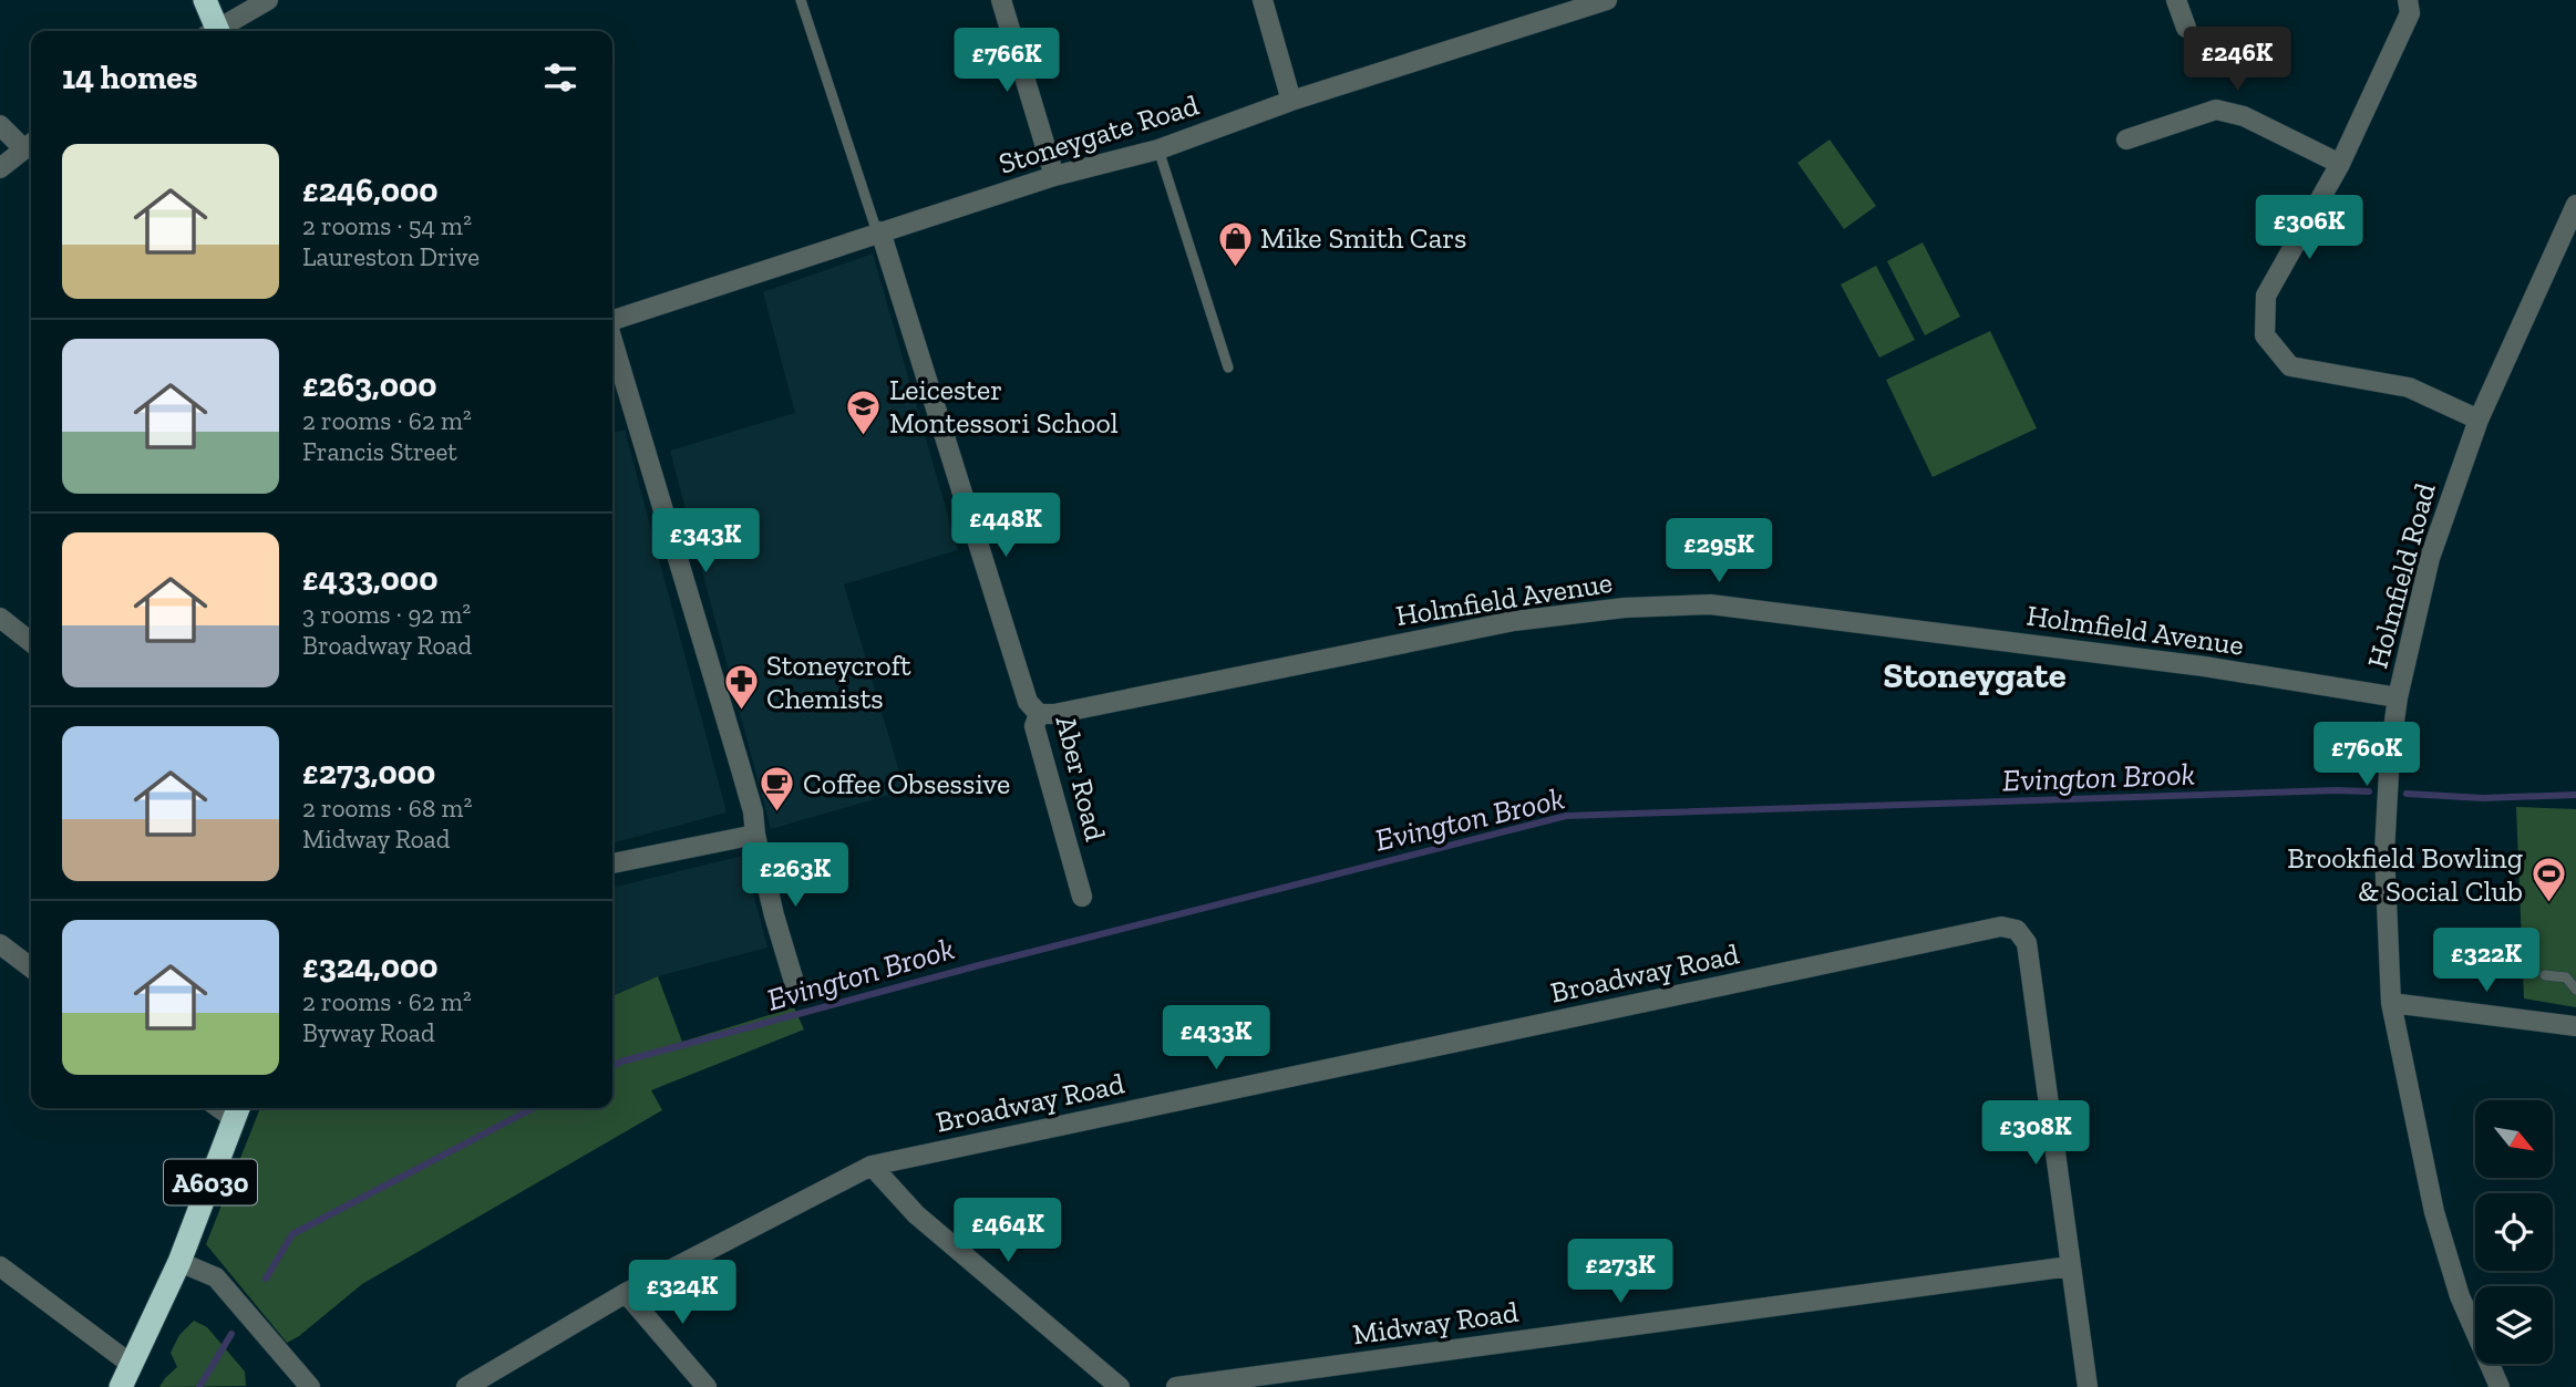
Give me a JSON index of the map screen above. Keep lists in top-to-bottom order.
{
  "streets": {
    "highway": ["A6030"],
    "street": [
      "Stoneygate Road",
      "Holmfield Road",
      "Holmfield Avenue",
      "Aber Road",
      "Broadway Road",
      "Midway Road"
    ]
  },
  "crossings": [
    ["Stoneygate Road", "Aber Road"],
    ["Holmfield Road", "Holmfield Avenue"],
    ["Holmfield Avenue", "Aber Road"],
    ["Broadway Road", "Midway Road"]
  ],
  "districts": ["Stoneygate"],
  "water": ["Evington Brook"],
  "places": {
    "shop": ["Mike Smith Cars"],
    "school or university": ["Leicester Montessori School"],
    "pharmacy": ["Stoneycroft Chemists"],
    "cafe": ["Coffee Obsessive"],
    "sports": ["Brookfield Bowling & Social Club"]
  },
  "north": "bottom right",
  "page": {
    "price": [
      "£246K",
      "£766K",
      "£306K",
      "£448K",
      "£343K",
      "£295K",
      "£760K",
      "£263K",
      "£322K",
      "£433K",
      "£308K",
      "£464K",
      "£273K",
      "£324K"
    ],
    "heading": "14 homes",
    "list": [
      {
        "name": "£246,000",
        "note": "2 rooms · 54 m² · Laureston Drive"
      },
      {
        "name": "£263,000",
        "note": "2 rooms · 62 m² · Francis Street"
      },
      {
        "name": "£433,000",
        "note": "3 rooms · 92 m² · Broadway Road"
      },
      {
        "name": "£273,000",
        "note": "2 rooms · 68 m² · Midway Road"
      },
      {
        "name": "£324,000",
        "note": "2 rooms · 62 m² · Byway Road"
      }
    ]
  }
}
